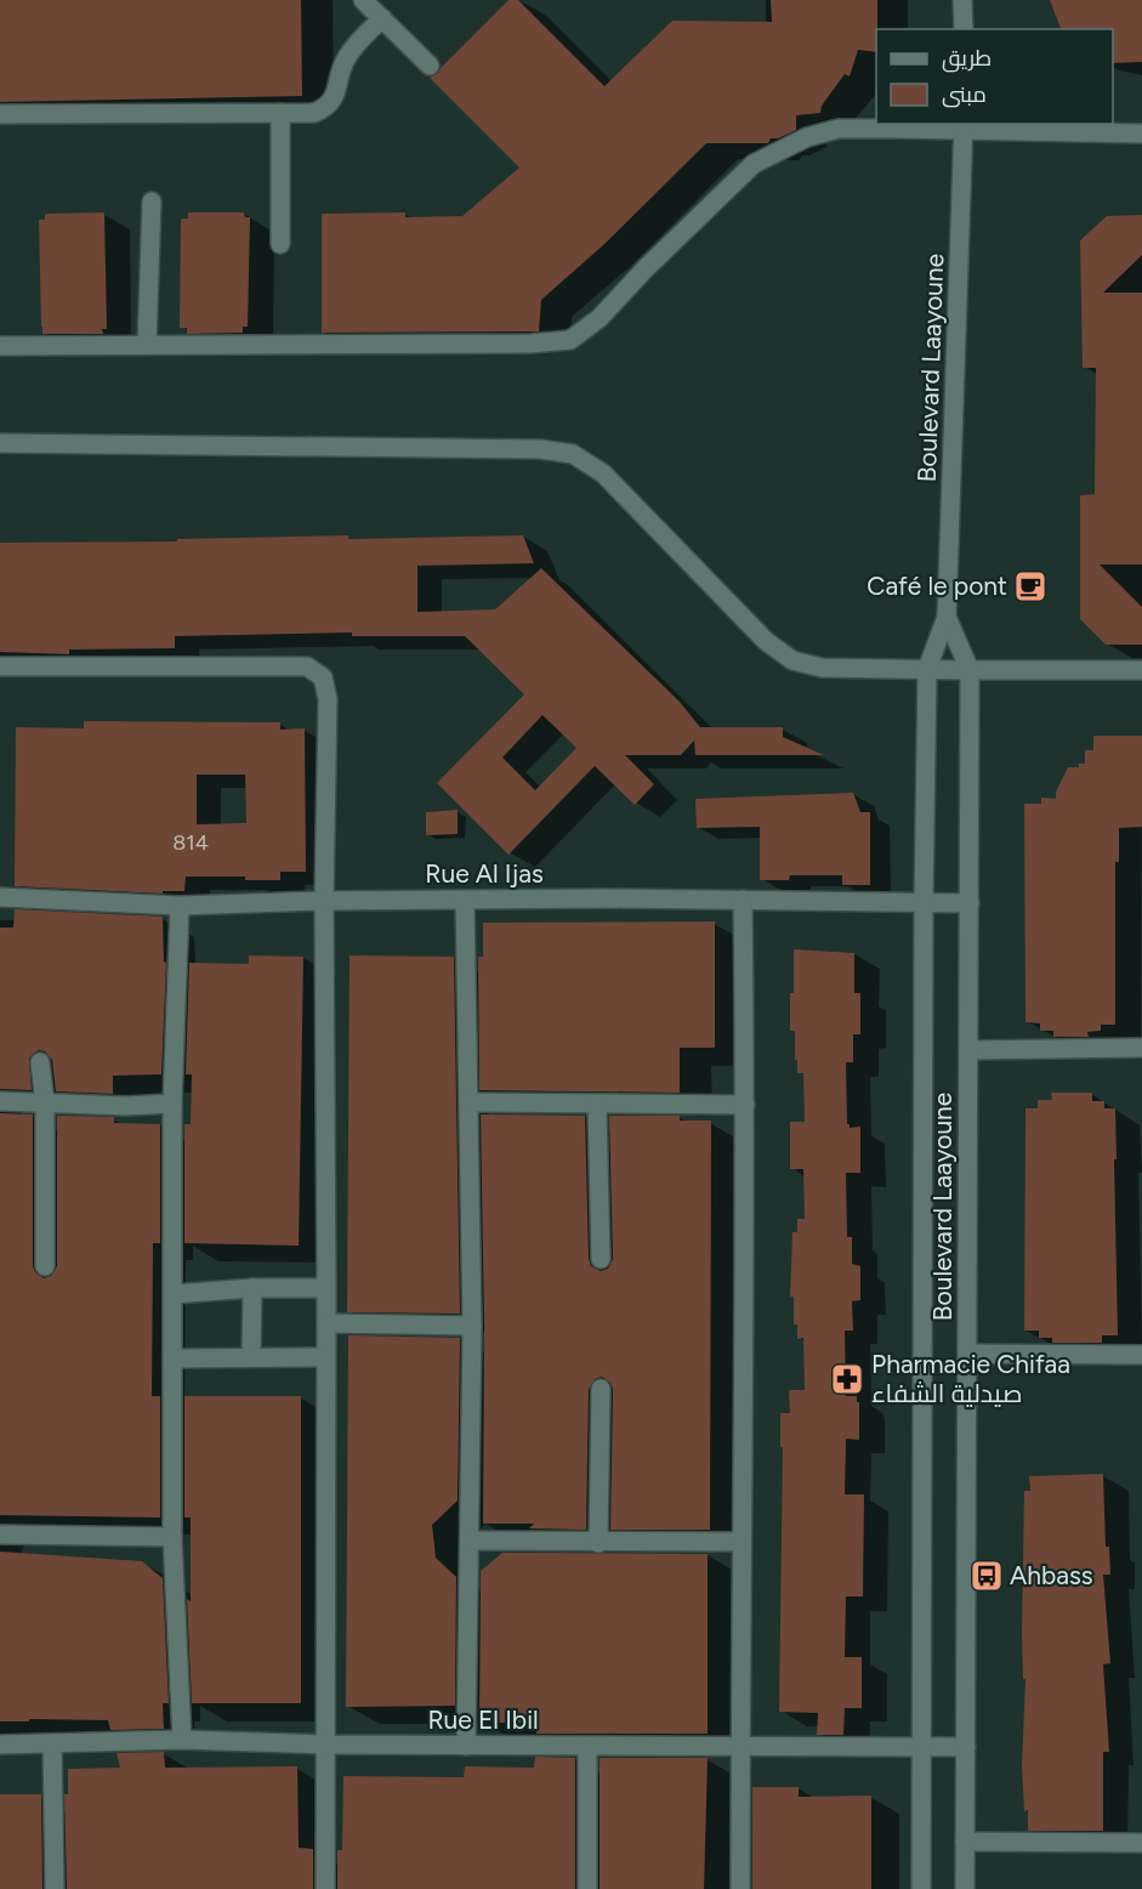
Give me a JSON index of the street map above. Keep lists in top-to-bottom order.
{
  "streets": {
    "street": ["Boulevard Laayoune", "Rue Al Ijas", "Rue El Ibil"]
  },
  "crossings": [
    ["Boulevard Laayoune", "Rue Al Ijas"],
    ["Boulevard Laayoune", "Rue El Ibil"]
  ],
  "places": {
    "cafe": ["Café le pont"],
    "pharmacy": ["Pharmacie Chifaa صيدلية الشفاء"],
    "bus stop": ["Ahbass"]
  },
  "house_numbers": ["814"],
  "legend": ["طريق", "مبنى"]
}
